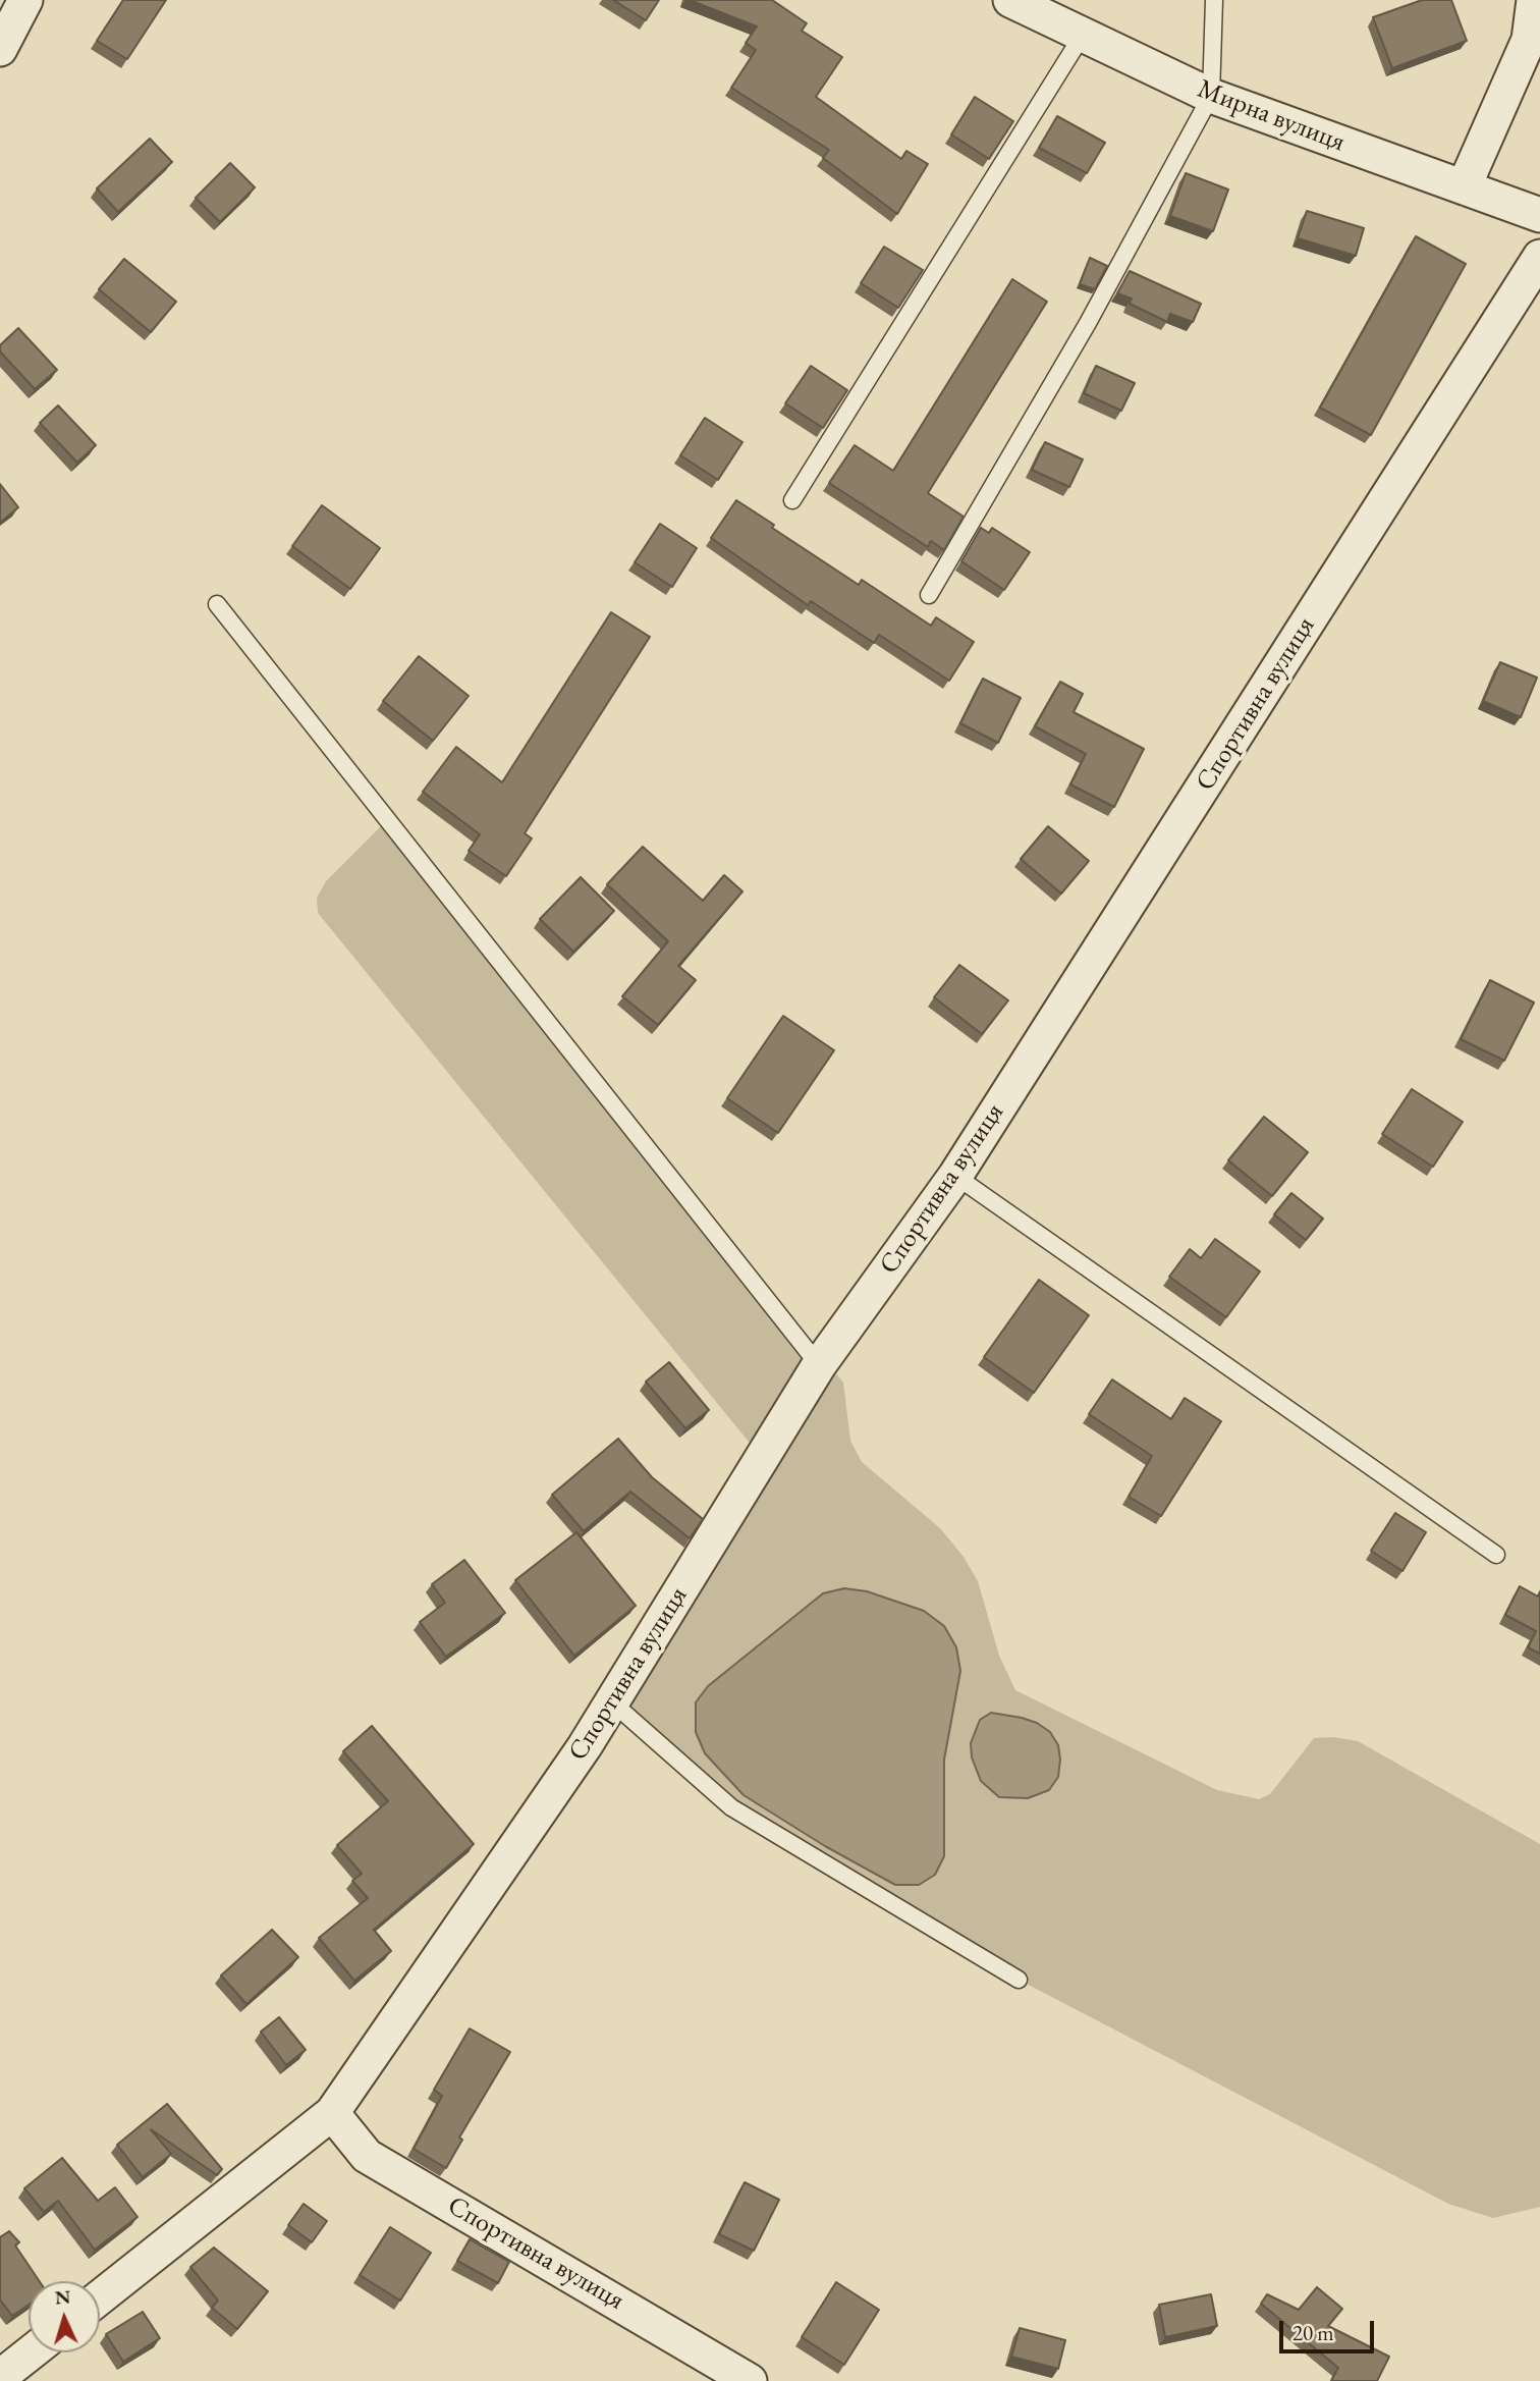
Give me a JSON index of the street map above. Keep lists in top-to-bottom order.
{
  "streets": {
    "street": ["Мирна вулиця", "Спортивна вулиця"]
  },
  "scale_bar": "20 m",
  "north": "top"
}
